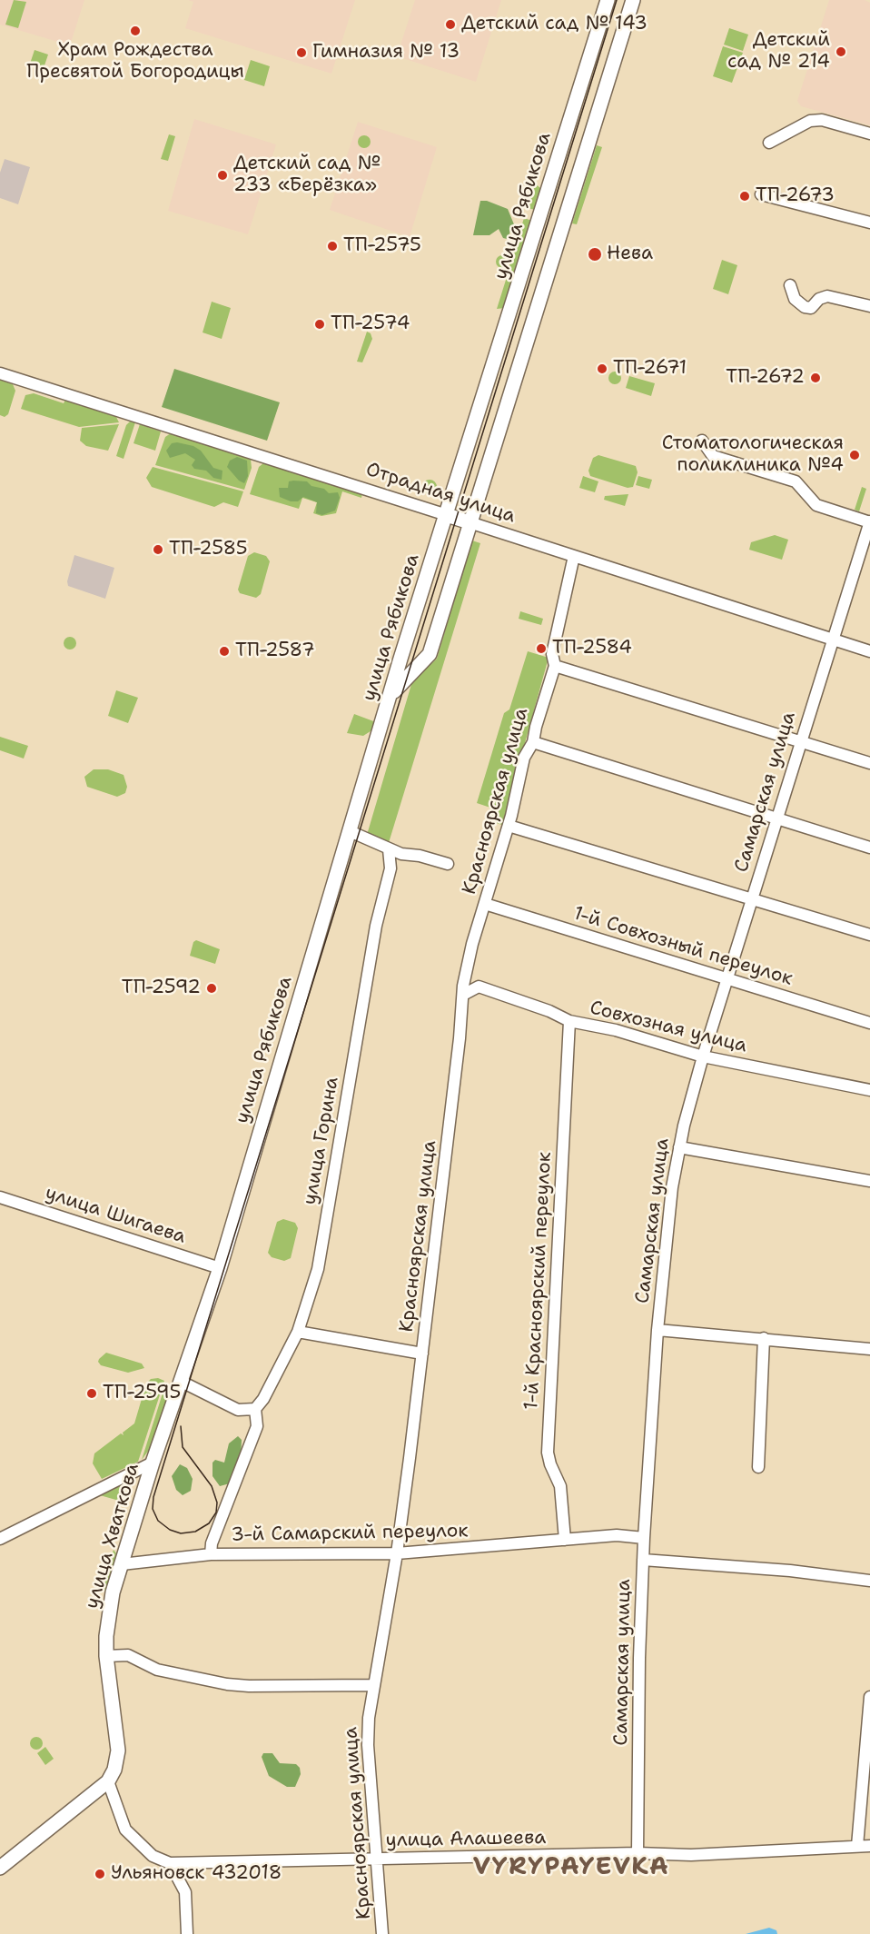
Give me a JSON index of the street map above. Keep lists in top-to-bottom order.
{
  "streets": {
    "main road": ["улица Рябикова", "Отрадная улица", "улица Хваткова"],
    "street": [
      "Самарская улица",
      "Красноярская улица",
      "1-й Совхозный переулок",
      "Совхозная улица",
      "улица Горина",
      "улица Шигаева",
      "1-й Красноярский переулок",
      "3-й Самарский переулок",
      "улица Алашеева"
    ]
  },
  "crossings": [
    ["улица Рябикова", "Отрадная улица"],
    ["улица Рябикова", "улица Шигаева"],
    ["улица Рябикова", "улица Хваткова"],
    ["Отрадная улица", "Самарская улица"],
    ["Отрадная улица", "Красноярская улица"],
    ["Самарская улица", "1-й Совхозный переулок"],
    ["Самарская улица", "Совхозная улица"],
    ["Самарская улица", "3-й Самарский переулок"],
    ["Самарская улица", "улица Алашеева"],
    ["Красноярская улица", "1-й Совхозный переулок"],
    ["Красноярская улица", "3-й Самарский переулок"],
    ["Красноярская улица", "улица Алашеева"],
    ["Совхозная улица", "1-й Красноярский переулок"],
    ["улица Шигаева", "улица Хваткова"],
    ["1-й Красноярский переулок", "3-й Самарский переулок"],
    ["3-й Самарский переулок", "улица Хваткова"]
  ],
  "districts": ["VYRYPAYEVKA"],
  "places": [
    "Детский сад № 143",
    "Храм Рождества Пресвятой Богородицы",
    "Детский сад № 214",
    "Гимназия № 13",
    "Детский сад № 233 «Берёзка»",
    "ТП-2673",
    "ТП-2575",
    "Нева",
    "ТП-2574",
    "ТП-2671",
    "ТП-2672",
    "Стоматологическая поликлиника №4",
    "ТП-2585",
    "ТП-2584",
    "ТП-2587",
    "ТП-2592",
    "ТП-2595",
    "Ульяновск 432018"
  ]
}
